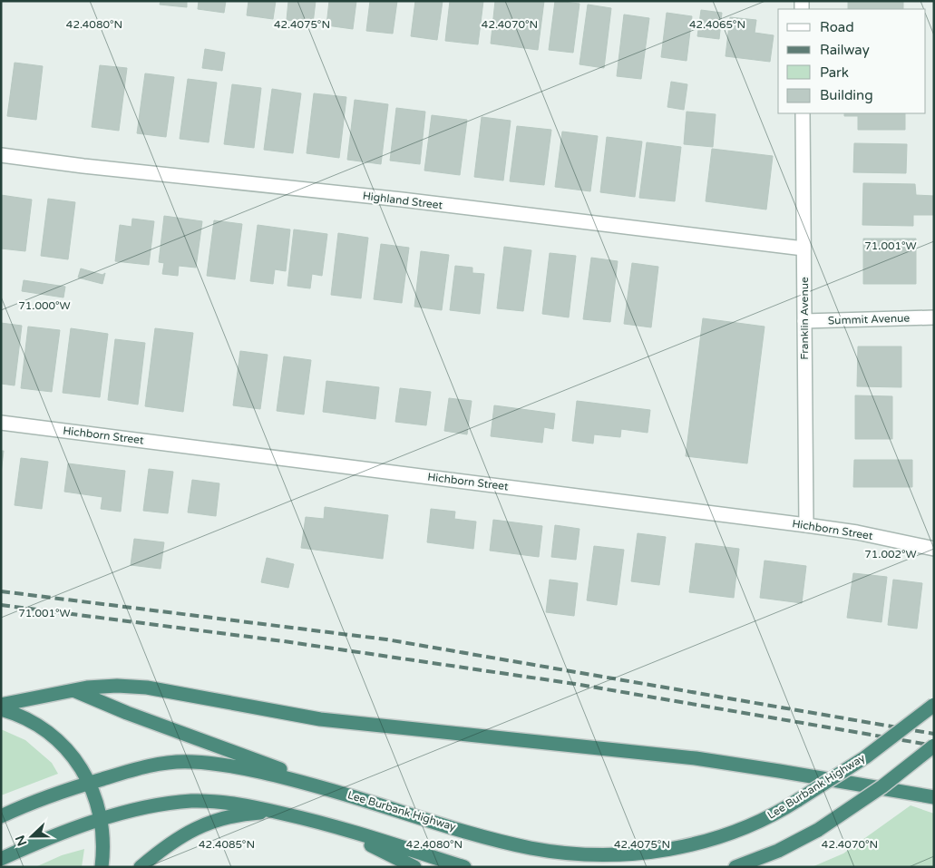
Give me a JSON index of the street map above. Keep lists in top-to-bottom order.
{
  "streets": {
    "highway": ["Lee Burbank Highway"],
    "street": [
      "Highland Street",
      "Franklin Avenue",
      "Summit Avenue",
      "Hichborn Street"
    ]
  },
  "crossings": [
    ["Highland Street", "Franklin Avenue"],
    ["Franklin Avenue", "Summit Avenue"],
    ["Franklin Avenue", "Hichborn Street"]
  ],
  "legend": [
    "Road",
    "Railway",
    "Park",
    "Building"
  ],
  "north": "left",
  "coordinates": [
    "42.4080°N",
    "42.4065°N",
    "42.4075°N",
    "42.4070°N",
    "71.001°W",
    "71.000°W",
    "71.002°W",
    "42.4085°N"
  ]
}
